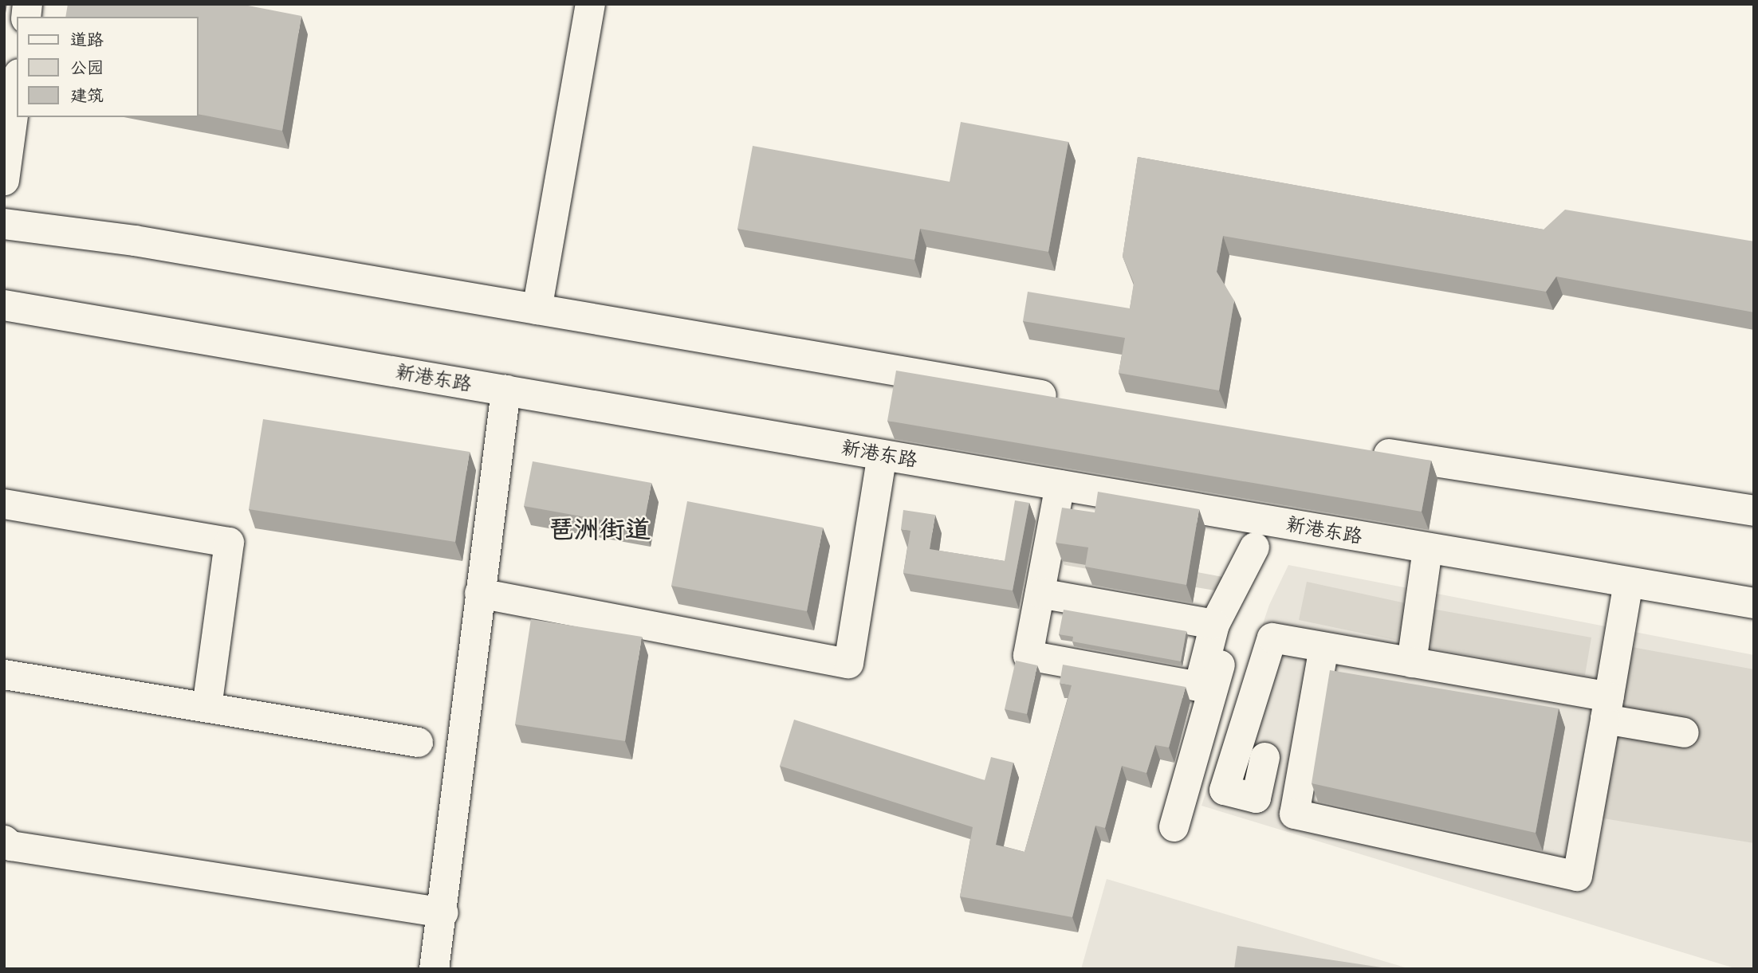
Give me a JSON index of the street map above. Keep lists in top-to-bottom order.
{
  "streets": {
    "main road": ["新港东路"]
  },
  "districts": ["琶洲街道"],
  "legend": ["道路", "公园", "建筑"]
}
